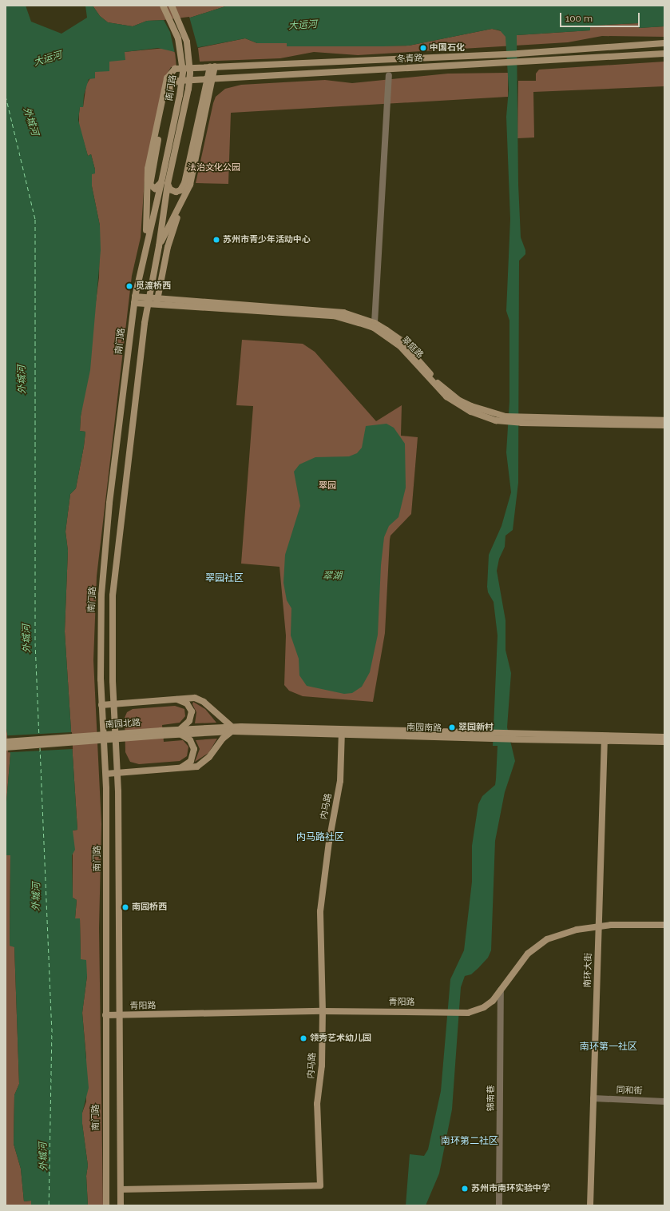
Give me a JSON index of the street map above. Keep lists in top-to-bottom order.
{
  "streets": {
    "main road": [
      "冬青路",
      "南门路",
      "翠庭路",
      "南园北路",
      "南园南路",
      "内马路",
      "南环大街",
      "青阳路"
    ],
    "street": ["同和街", "锦南巷"]
  },
  "crossings": [
    ["冬青路", "南门路"],
    ["南门路", "翠庭路"],
    ["南门路", "内马路"],
    ["南门路", "青阳路"],
    ["南园北路", "南园南路"],
    ["南园南路", "内马路"],
    ["南园南路", "南环大街"],
    ["内马路", "青阳路"],
    ["南环大街", "青阳路"],
    ["南环大街", "同和街"],
    ["青阳路", "锦南巷"]
  ],
  "districts": [
    "翠园社区",
    "内马路社区",
    "南环第一社区",
    "南环第二社区"
  ],
  "water": ["大运河", "外城河", "翠湖"],
  "parks": ["法治文化公园", "翠园"],
  "places": [
    "中国石化",
    "苏州市青少年活动中心",
    "觅渡桥西",
    "翠园新村",
    "南园桥西",
    "领秀艺术幼儿园",
    "苏州市南环实验中学"
  ],
  "scale_bar": "100 m"
}
